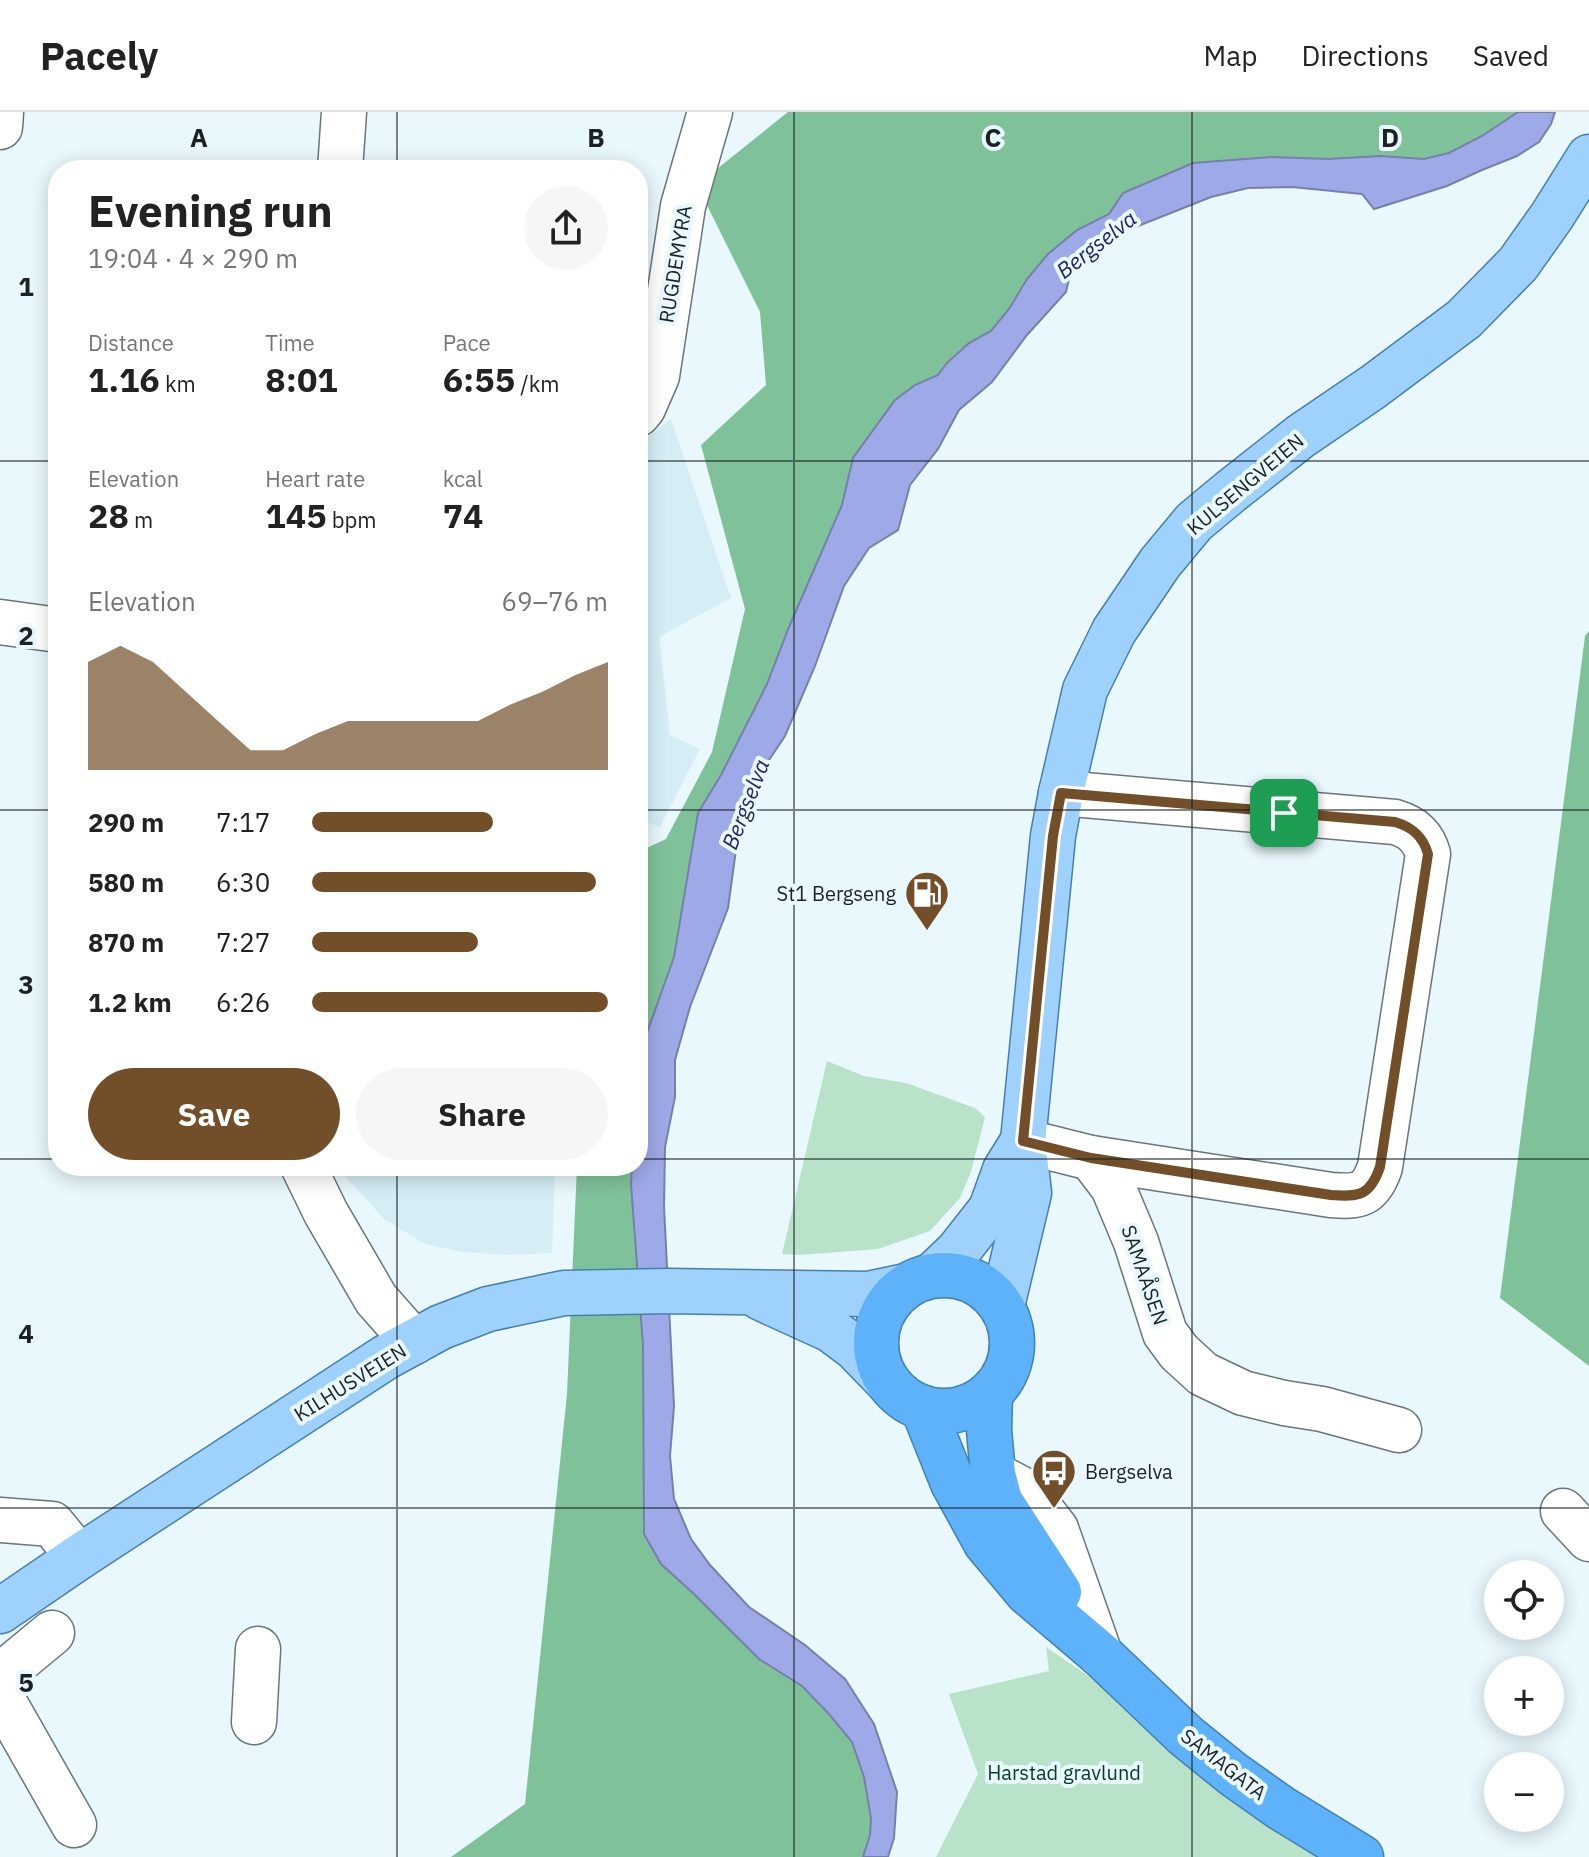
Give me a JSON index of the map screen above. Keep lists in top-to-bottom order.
{
  "streets": {
    "highway": ["SAMAGATA"],
    "main road": ["KULSENGVEIEN", "KILHUSVEIEN"],
    "street": ["RUGDEMYRA", "SAMAÅSEN"]
  },
  "crossings": [
    ["KULSENGVEIEN", "KILHUSVEIEN"],
    ["KULSENGVEIEN", "SAMAGATA"],
    ["KILHUSVEIEN", "SAMAGATA"]
  ],
  "water": ["Bergselva"],
  "parks": ["Harstad gravlund"],
  "places": {
    "fuel station": ["St1 Bergseng"],
    "bus stop": ["Bergselva"]
  },
  "page": {
    "header": "Pacely",
    "nav": ["Map", "Directions", "Saved"],
    "heading": ["Evening run", "19:04 · 4 × 290 m"],
    "stats": [
      ["Distance", "1.16 km"],
      ["Time", "8:01"],
      ["Pace", "6:55 /km"],
      ["Elevation", "28 m"],
      ["Heart rate", "145 bpm"],
      ["kcal", "74"]
    ],
    "chart": ["Elevation", "69–76 m"],
    "list": [
      {
        "name": "290 m",
        "note": "7:17"
      },
      {
        "name": "580 m",
        "note": "6:30"
      },
      {
        "name": "870 m",
        "note": "7:27"
      },
      {
        "name": "1.2 km",
        "note": "6:26"
      }
    ],
    "buttons": ["Save", "Share"],
    "map_buttons": ["+", "−"]
  },
  "grid": {
    "columns": [
      "A",
      "B",
      "C",
      "D"
    ],
    "rows": [
      "1",
      "2",
      "3",
      "4",
      "5"
    ]
  }
}
